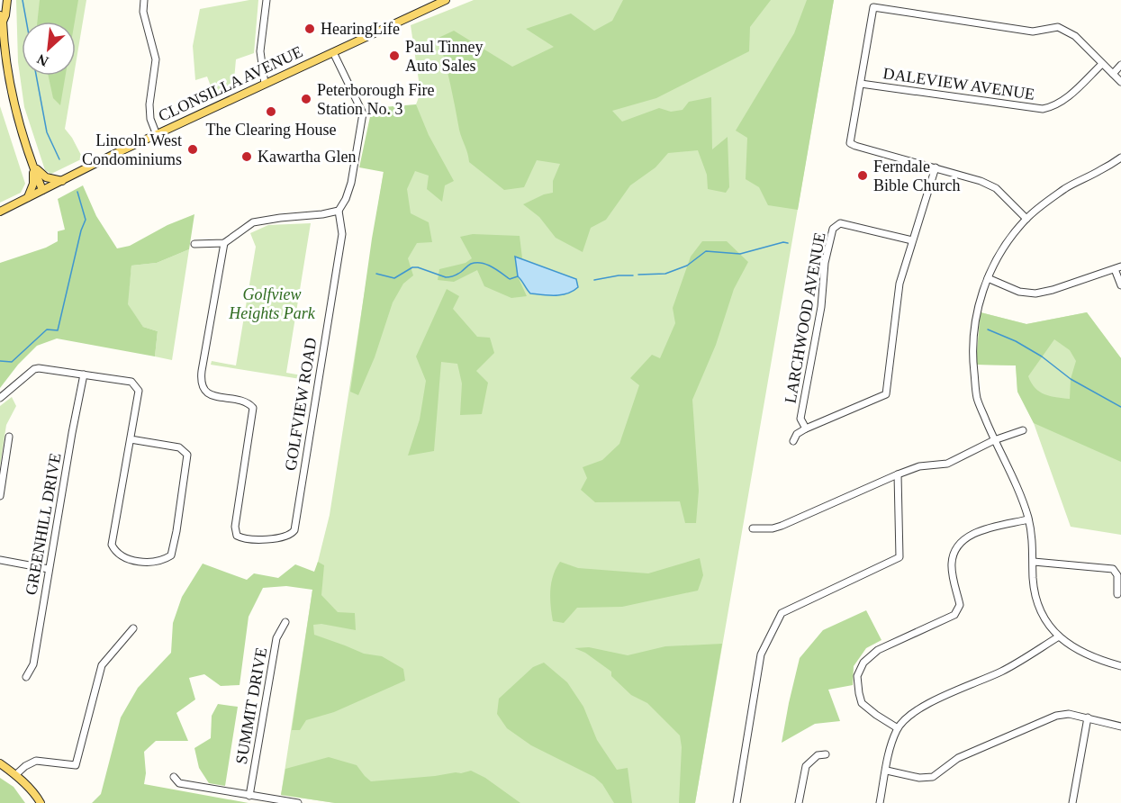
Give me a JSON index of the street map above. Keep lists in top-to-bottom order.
{
  "streets": {
    "main road": ["CLONSILLA AVENUE"],
    "street": [
      "DALEVIEW AVENUE",
      "LARCHWOOD AVENUE",
      "GOLFVIEW ROAD",
      "GREENHILL DRIVE",
      "SUMMIT DRIVE"
    ]
  },
  "parks": ["Golfview Heights Park"],
  "places": [
    "HearingLife",
    "Paul Tinney Auto Sales",
    "Peterborough Fire Station No. 3",
    "The Clearing House",
    "Lincoln West Condominiums",
    "Kawartha Glen",
    "Ferndale Bible Church"
  ],
  "north": "bottom left"
}
